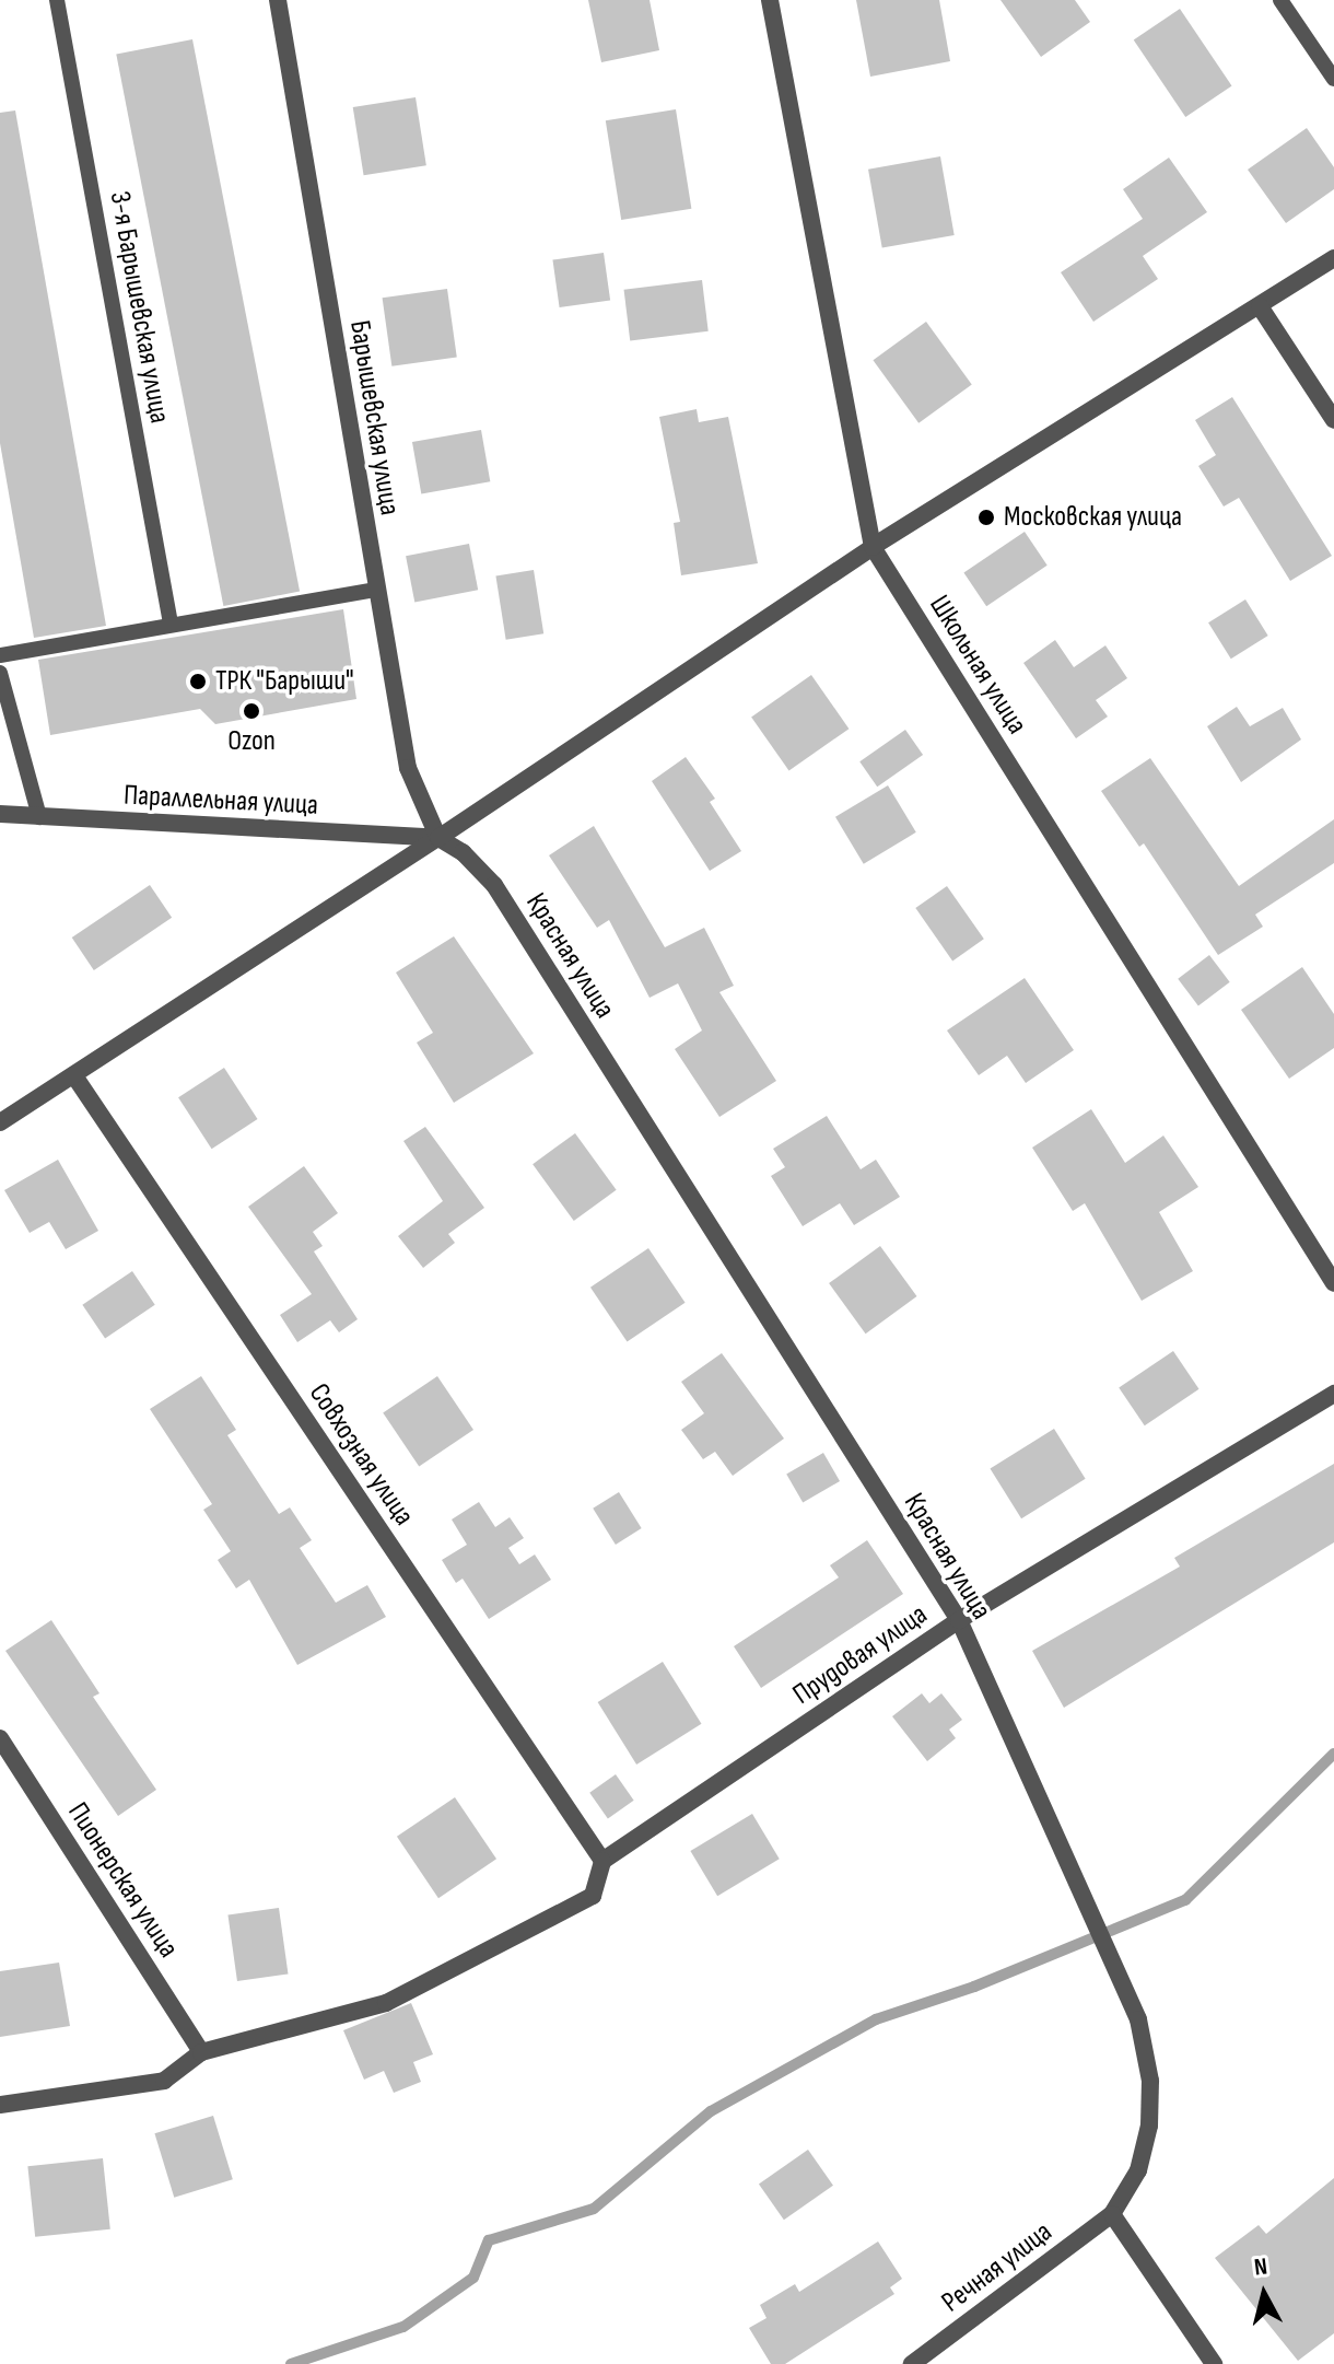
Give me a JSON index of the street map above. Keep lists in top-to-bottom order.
{
  "streets": {
    "street": [
      "Барышевская улица",
      "Школьная улица",
      "Параллельная улица",
      "Красная улица",
      "Совхозная улица",
      "Прудовая улица",
      "Пионерская улица",
      "Речная улица"
    ],
    "lane": ["3-я Барышевская улица"]
  },
  "crossings": [
    ["Барышевская улица", "Параллельная улица"],
    ["Барышевская улица", "Красная улица"],
    ["Параллельная улица", "Красная улица"],
    ["Красная улица", "Прудовая улица"],
    ["Красная улица", "Речная улица"],
    ["Совхозная улица", "Прудовая улица"]
  ],
  "places": ["Московская улица", "ТРК \"Барыши\"", "Ozon"],
  "north": "top"
}
